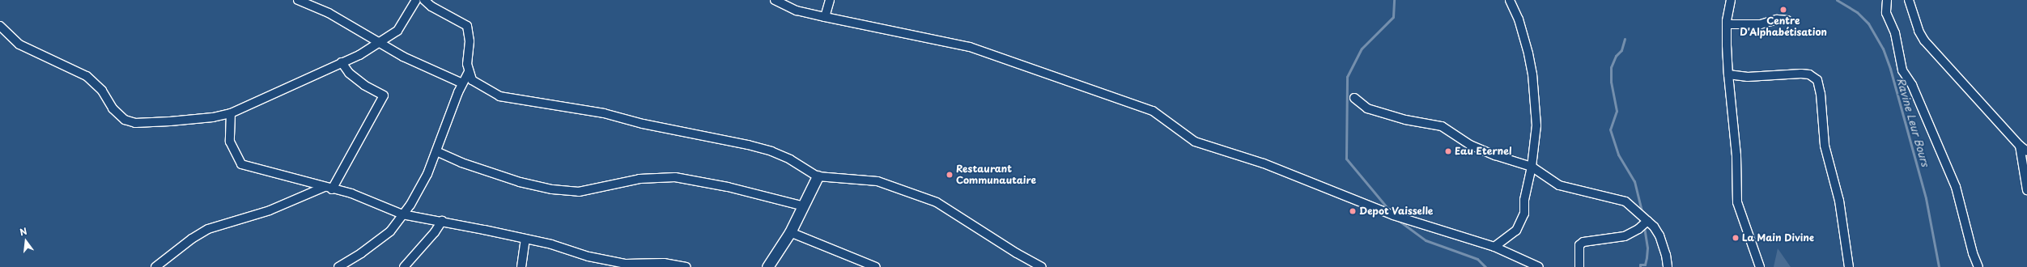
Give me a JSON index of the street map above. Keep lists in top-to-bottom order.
{
  "water": ["Ravine Leur Bours"],
  "places": [
    "Centre D'Alphabétisation",
    "Eau Eternel",
    "Restaurant Communautaire",
    "Depot Vaisselle",
    "La Main Divine"
  ],
  "north": "top"
}
